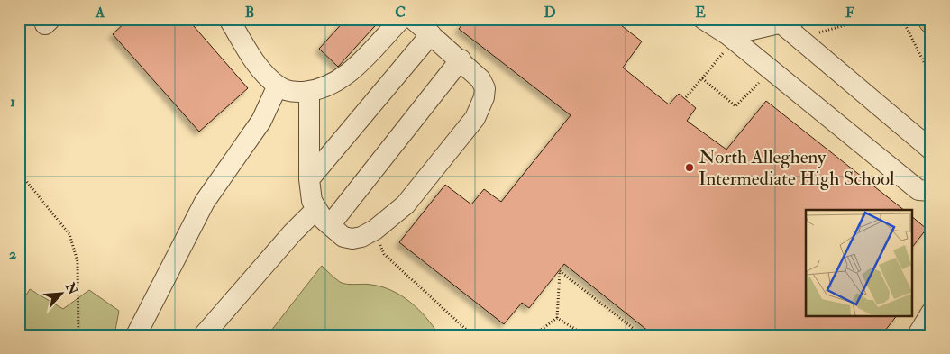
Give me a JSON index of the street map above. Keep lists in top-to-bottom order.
{
  "places": ["North Allegheny Intermediate High School"],
  "north": "top right",
  "grid": {
    "columns": [
      "A",
      "B",
      "C",
      "D",
      "E",
      "F"
    ],
    "rows": ["1", "2"]
  }
}
